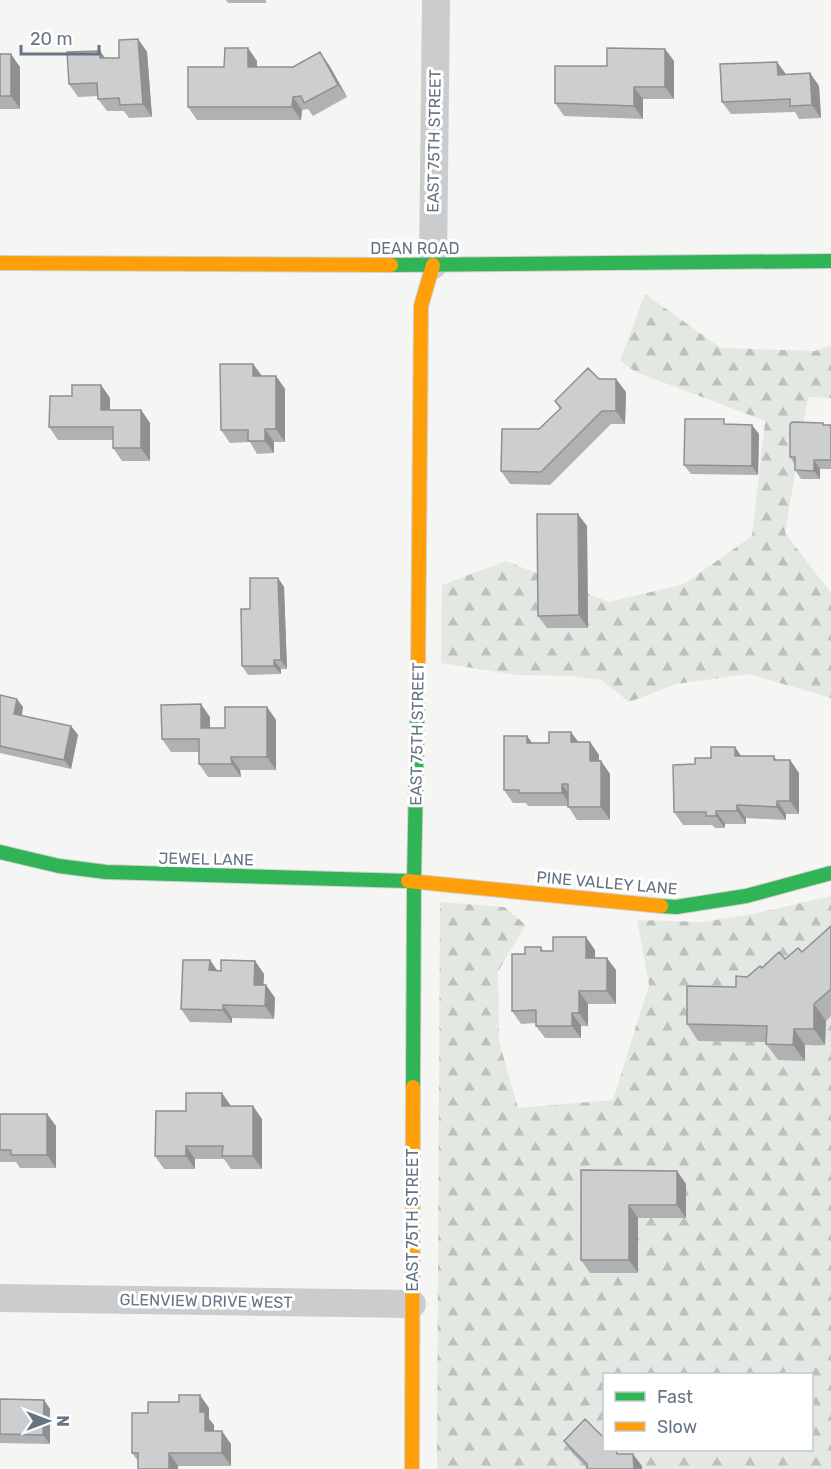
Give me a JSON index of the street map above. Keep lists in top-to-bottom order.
{
  "streets": {
    "street": [
      "EAST 75TH STREET",
      "DEAN ROAD",
      "JEWEL LANE",
      "PINE VALLEY LANE",
      "GLENVIEW DRIVE WEST"
    ]
  },
  "crossings": [
    ["EAST 75TH STREET", "DEAN ROAD"],
    ["EAST 75TH STREET", "JEWEL LANE"],
    ["EAST 75TH STREET", "PINE VALLEY LANE"],
    ["EAST 75TH STREET", "GLENVIEW DRIVE WEST"],
    ["JEWEL LANE", "PINE VALLEY LANE"]
  ],
  "legend": ["Fast", "Slow"],
  "scale_bar": "20 m",
  "north": "right"
}
